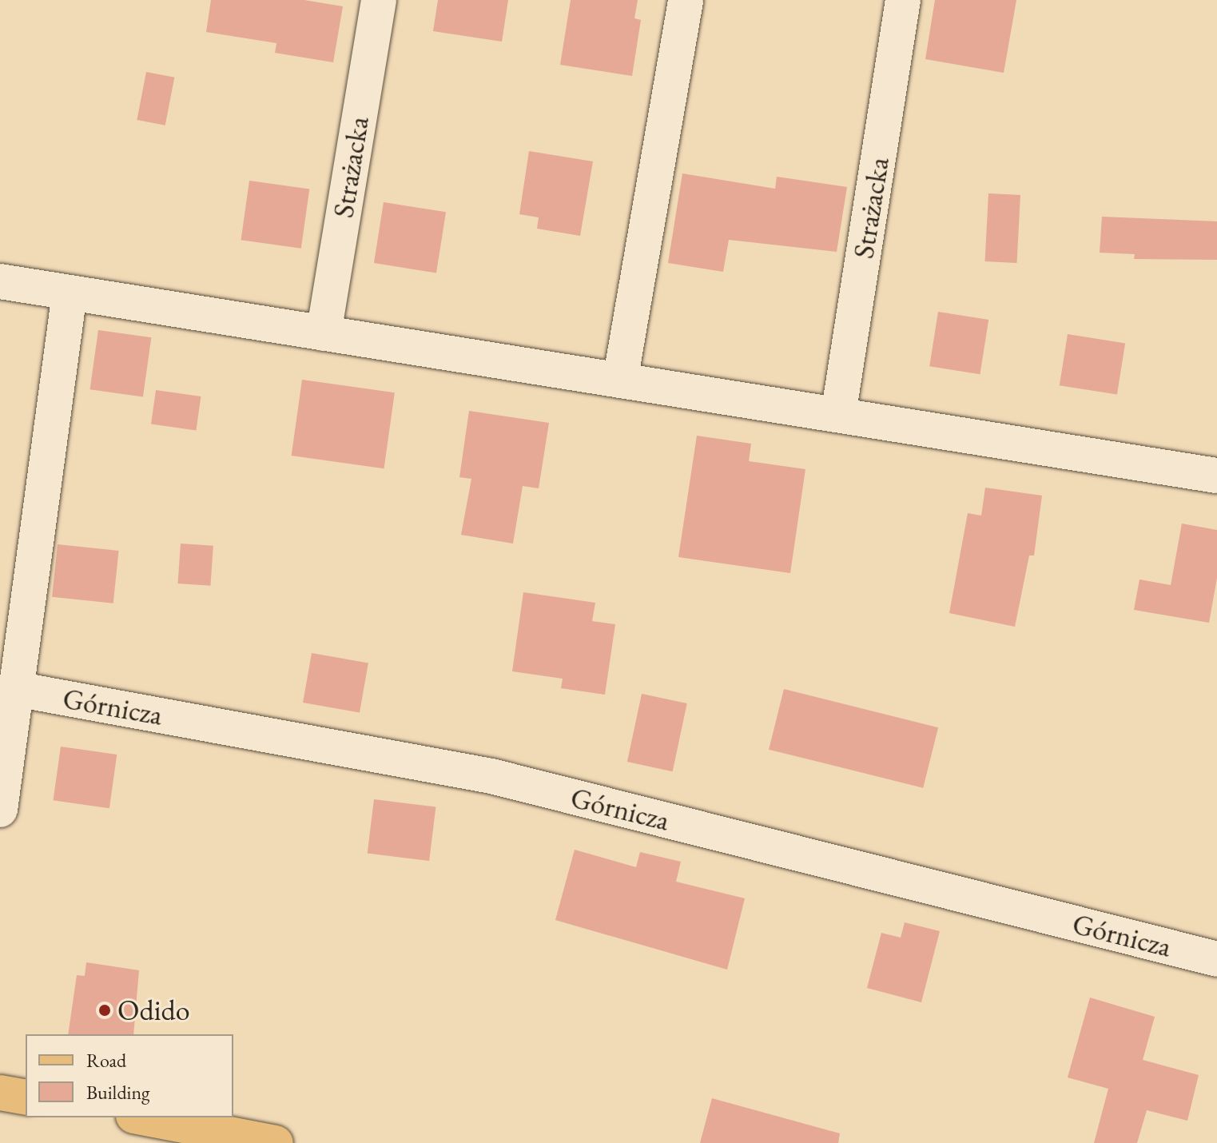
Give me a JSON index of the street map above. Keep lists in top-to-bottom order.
{
  "streets": {
    "street": ["Strażacka", "Górnicza"]
  },
  "places": ["Odido"],
  "legend": ["Road", "Building"]
}
